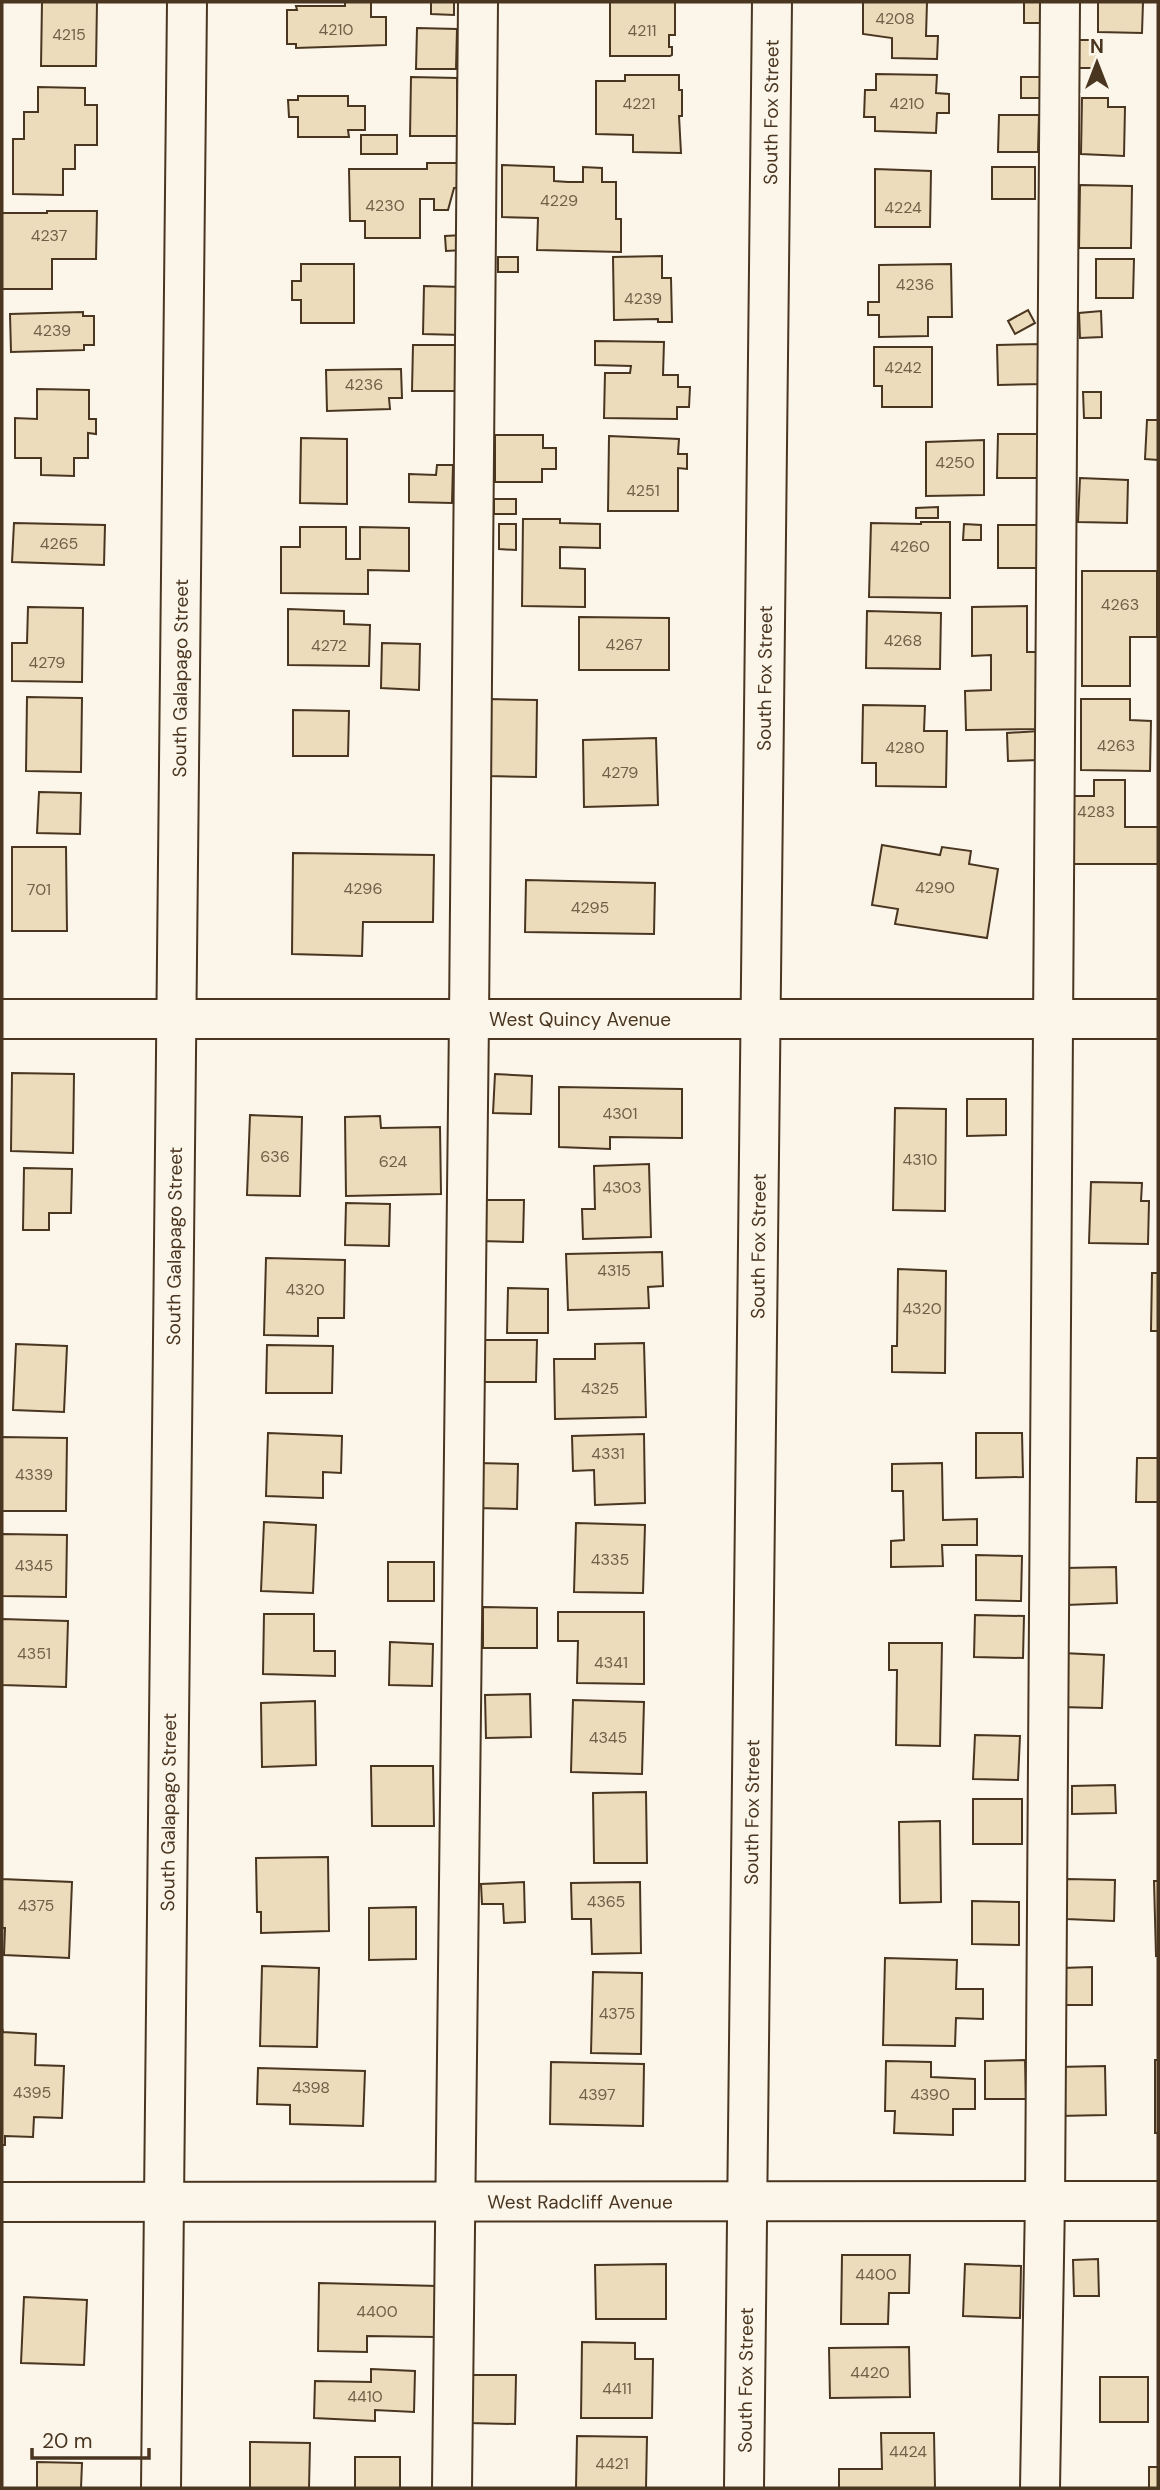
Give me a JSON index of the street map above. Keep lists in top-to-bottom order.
{
  "streets": {
    "street": [
      "South Fox Street",
      "South Galapago Street",
      "West Quincy Avenue",
      "West Radcliff Avenue"
    ]
  },
  "crossings": [
    ["South Fox Street", "West Quincy Avenue"],
    ["South Fox Street", "West Radcliff Avenue"],
    ["South Galapago Street", "West Quincy Avenue"],
    ["South Galapago Street", "West Radcliff Avenue"]
  ],
  "house_numbers": [
    "4208",
    "4210",
    "4211",
    "4215",
    "4221",
    "4210",
    "4229",
    "4230",
    "4224",
    "4237",
    "4236",
    "4239",
    "4239",
    "4242",
    "4236",
    "4250",
    "4251",
    "4265",
    "4260",
    "4263",
    "4268",
    "4267",
    "4272",
    "4279",
    "4263",
    "4280",
    "4279",
    "4283",
    "4290",
    "4296",
    "701",
    "4295",
    "4301",
    "636",
    "4310",
    "624",
    "4303",
    "4315",
    "4320",
    "4320",
    "4325",
    "4331",
    "4339",
    "4335",
    "4345",
    "4351",
    "4341",
    "4345",
    "4365",
    "4375",
    "4375",
    "4398",
    "4395",
    "4397",
    "4390",
    "4400",
    "4400",
    "4420",
    "4411",
    "4410",
    "4424",
    "4421"
  ],
  "scale_bar": "20 m",
  "north": "top"
}
